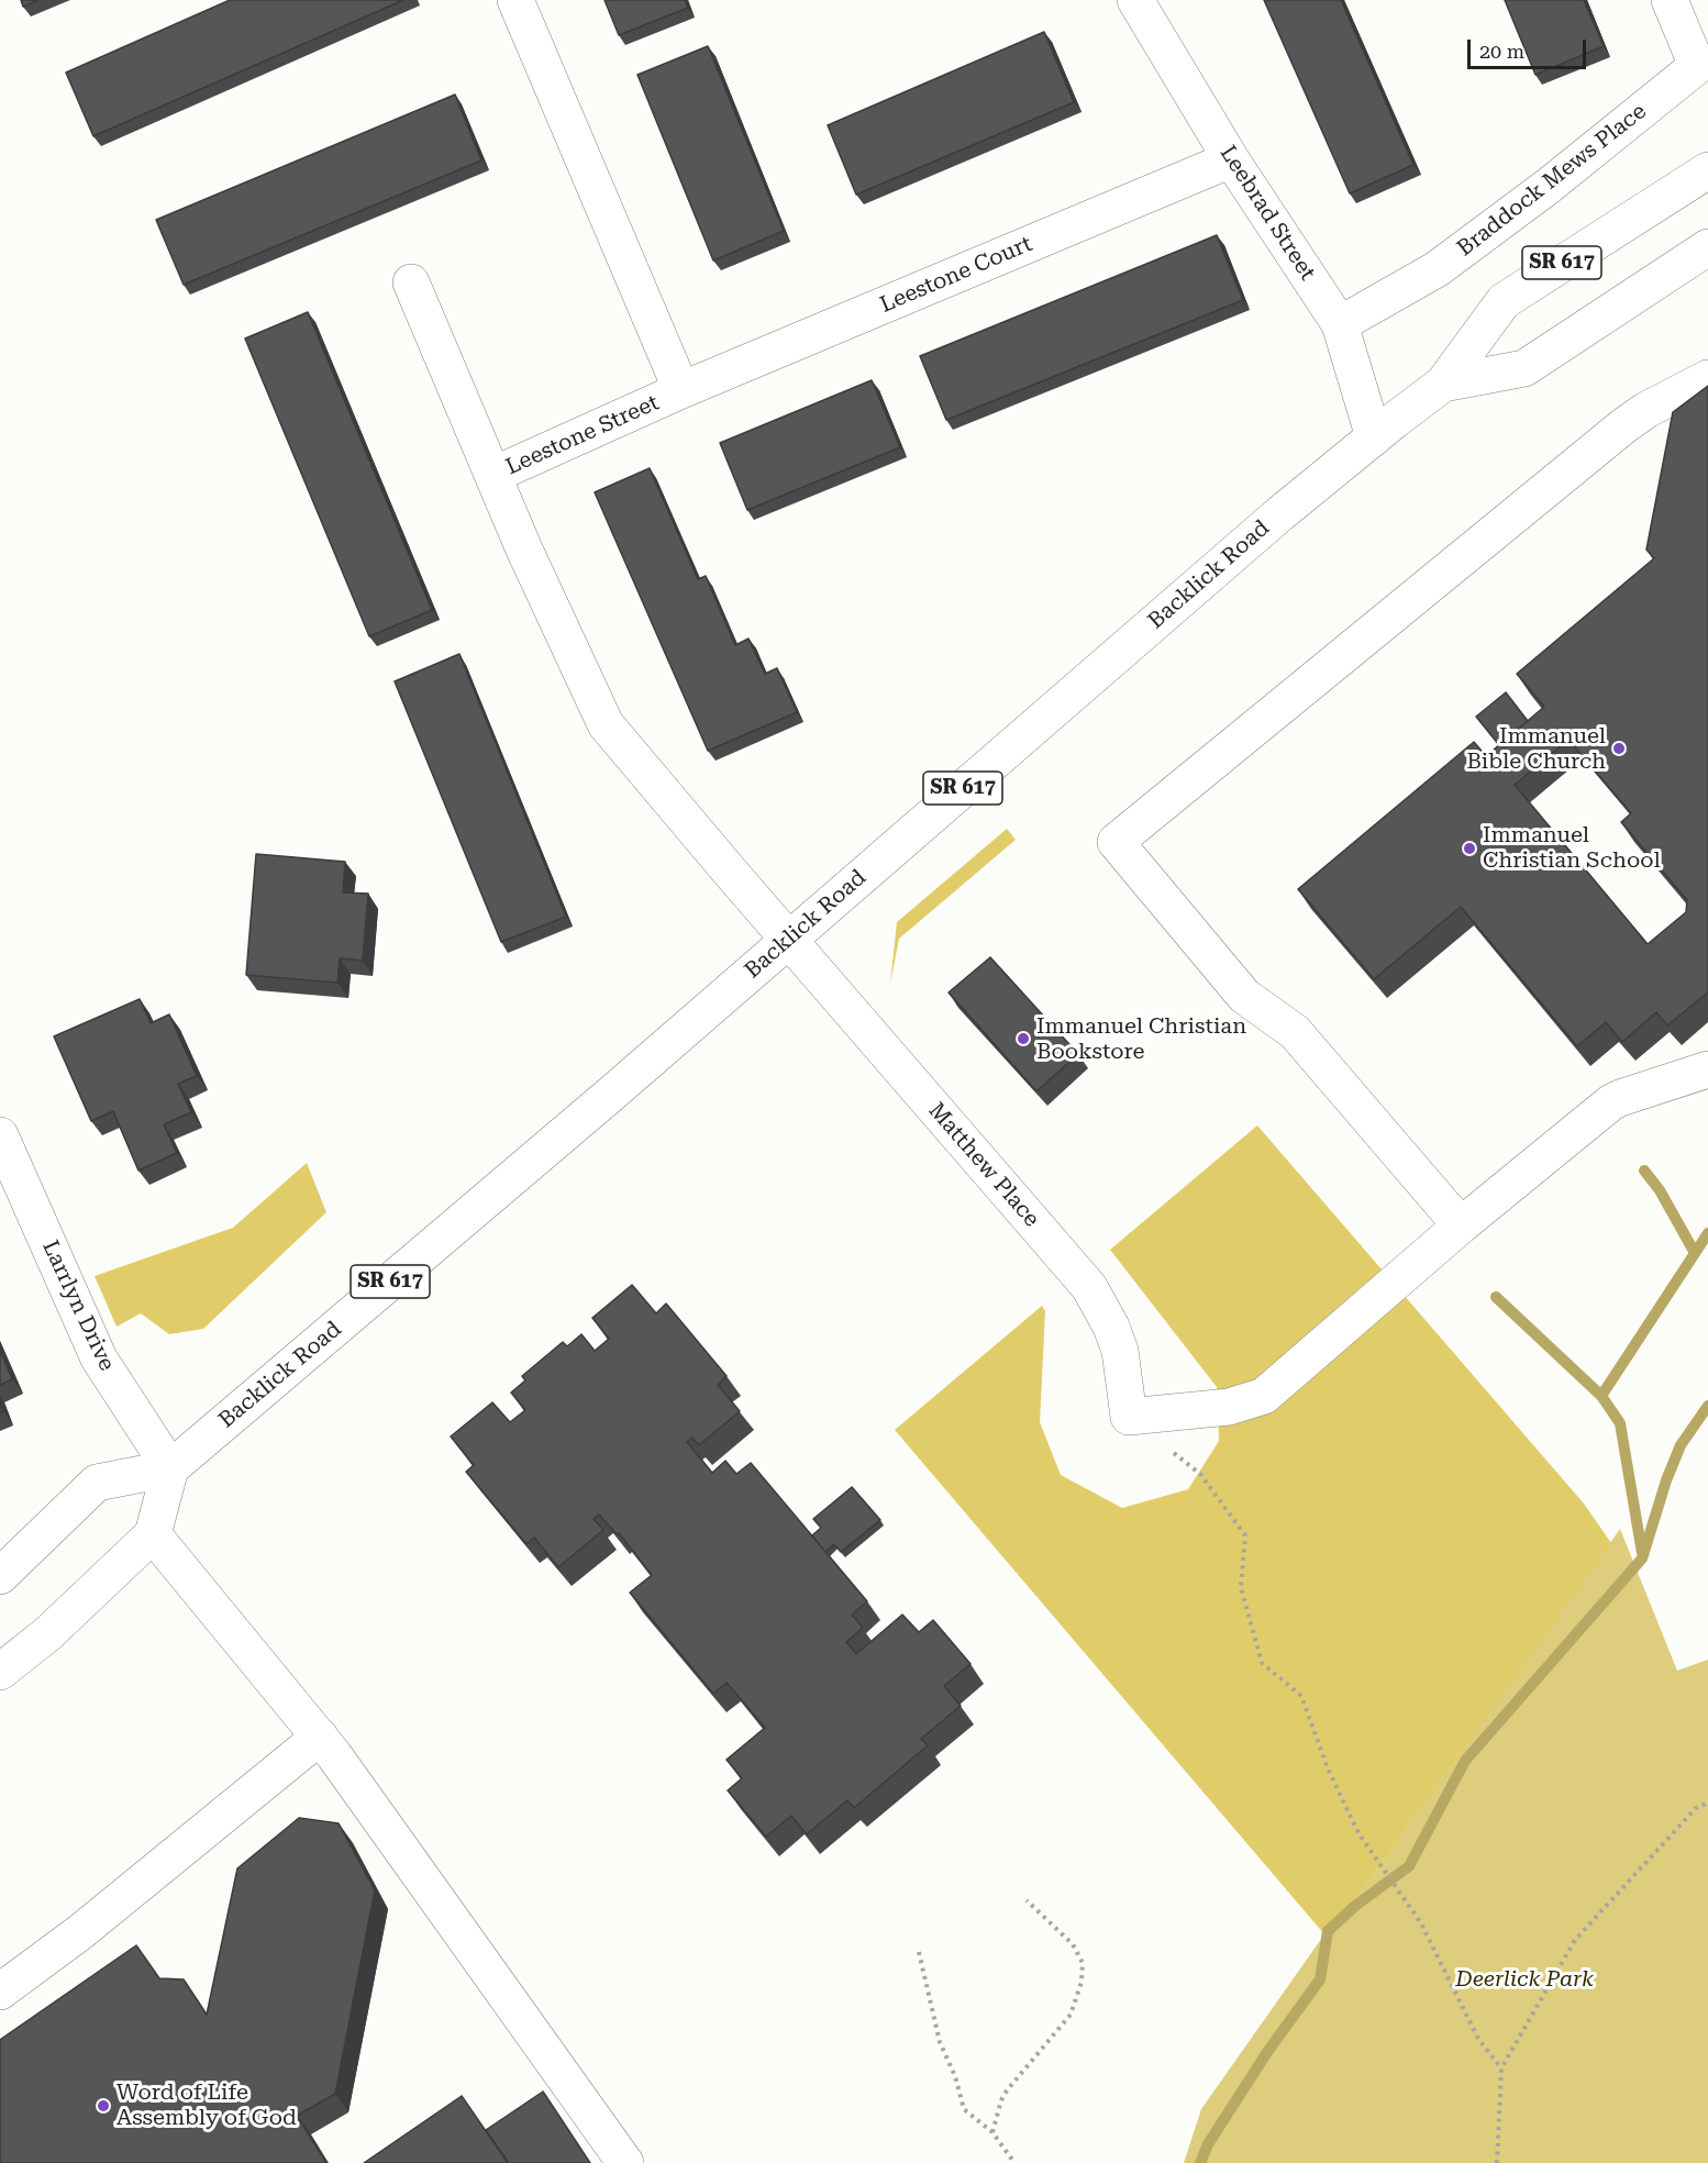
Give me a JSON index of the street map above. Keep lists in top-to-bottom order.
{
  "streets": {
    "street": [
      "Braddock Mews Place",
      "Leebrad Street",
      "SR 617",
      "Leestone Court",
      "Leestone Street",
      "Backlick Road",
      "Matthew Place",
      "Larrlyn Drive"
    ]
  },
  "crossings": [
    ["Braddock Mews Place", "Leebrad Street"],
    ["Leebrad Street", "Leestone Court"],
    ["Leebrad Street", "Backlick Road"],
    ["Leestone Court", "Leestone Street"],
    ["Leestone Street", "Backlick Road"],
    ["Leestone Street", "Matthew Place"],
    ["Backlick Road", "Matthew Place"],
    ["Backlick Road", "Larrlyn Drive"]
  ],
  "parks": ["Deerlick Park"],
  "places": [
    "Immanuel Bible Church",
    "Immanuel Christian School",
    "Immanuel Christian Bookstore",
    "Word of Life Assembly of God"
  ],
  "scale_bar": "20 m"
}
